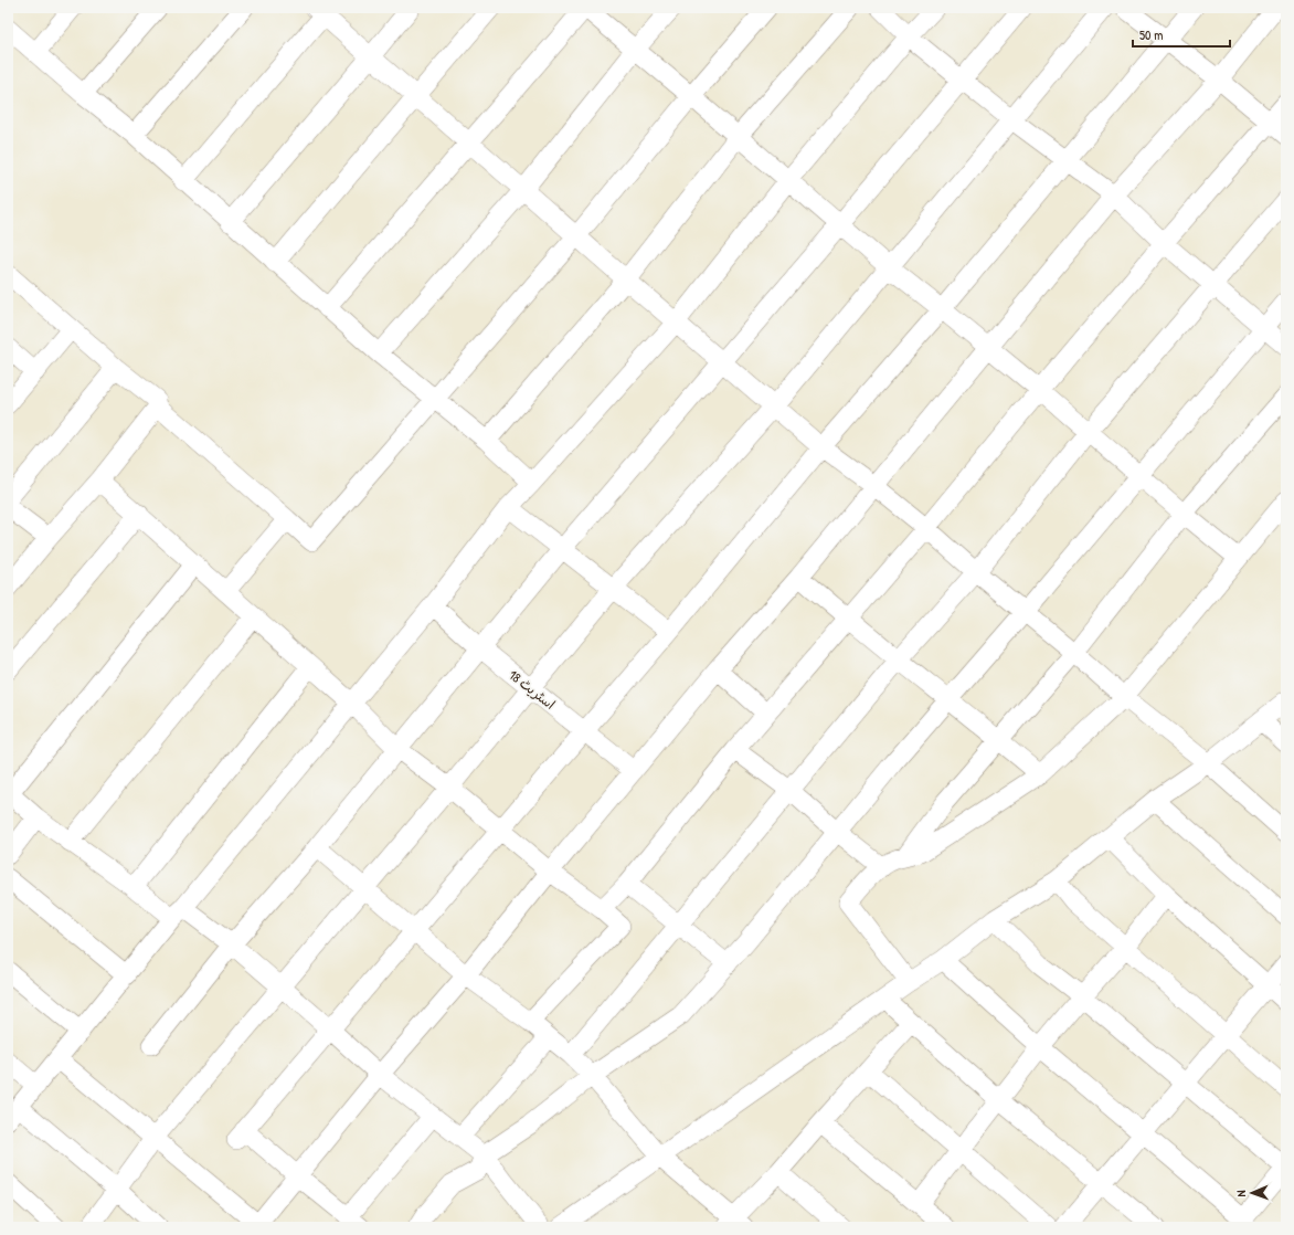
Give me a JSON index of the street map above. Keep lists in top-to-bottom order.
{
  "streets": {
    "street": ["اسٹریٹ 18"]
  },
  "scale_bar": "50 m",
  "north": "left"
}
